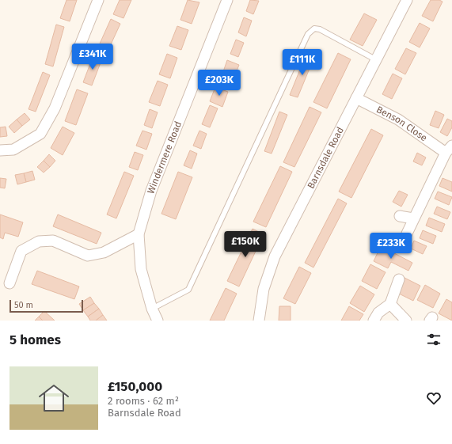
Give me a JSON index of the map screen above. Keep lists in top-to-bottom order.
{
  "streets": {
    "street": ["Benson Close", "Barnsdale Road", "Windermere Road"]
  },
  "crossings": [
    ["Benson Close", "Barnsdale Road"]
  ],
  "scale_bar": "50 m",
  "page": {
    "price": [
      "£341K",
      "£111K",
      "£203K",
      "£150K",
      "£233K"
    ],
    "scale": "50 m",
    "heading": "5 homes",
    "list": [
      {
        "name": "£150,000",
        "note": "2 rooms · 62 m² · Barnsdale Road"
      }
    ]
  }
}
